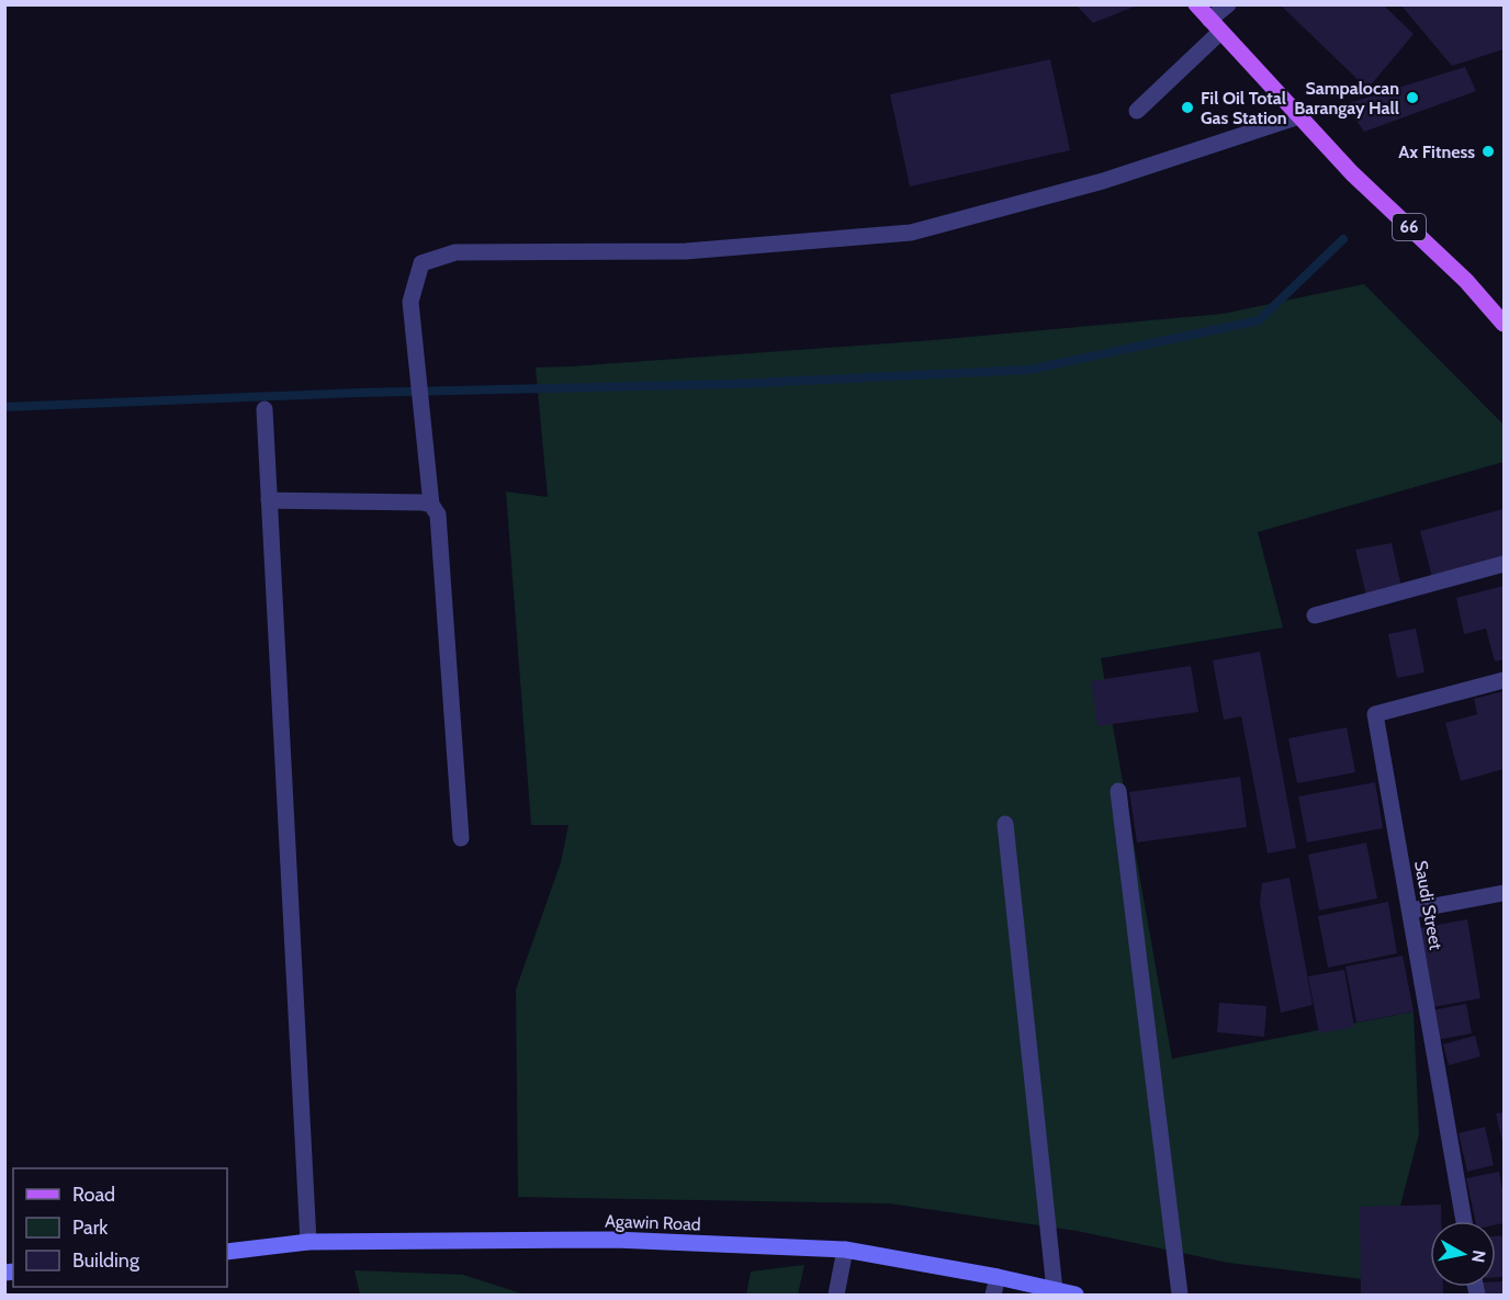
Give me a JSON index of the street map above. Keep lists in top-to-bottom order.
{
  "streets": {
    "main road": ["66"],
    "street": ["Saudi Street", "Agawin Road"]
  },
  "places": ["Sampalocan Barangay Hall", "Fil Oil Total Gas Station", "Ax Fitness"],
  "legend": ["Road", "Park", "Building"],
  "north": "right"
}
